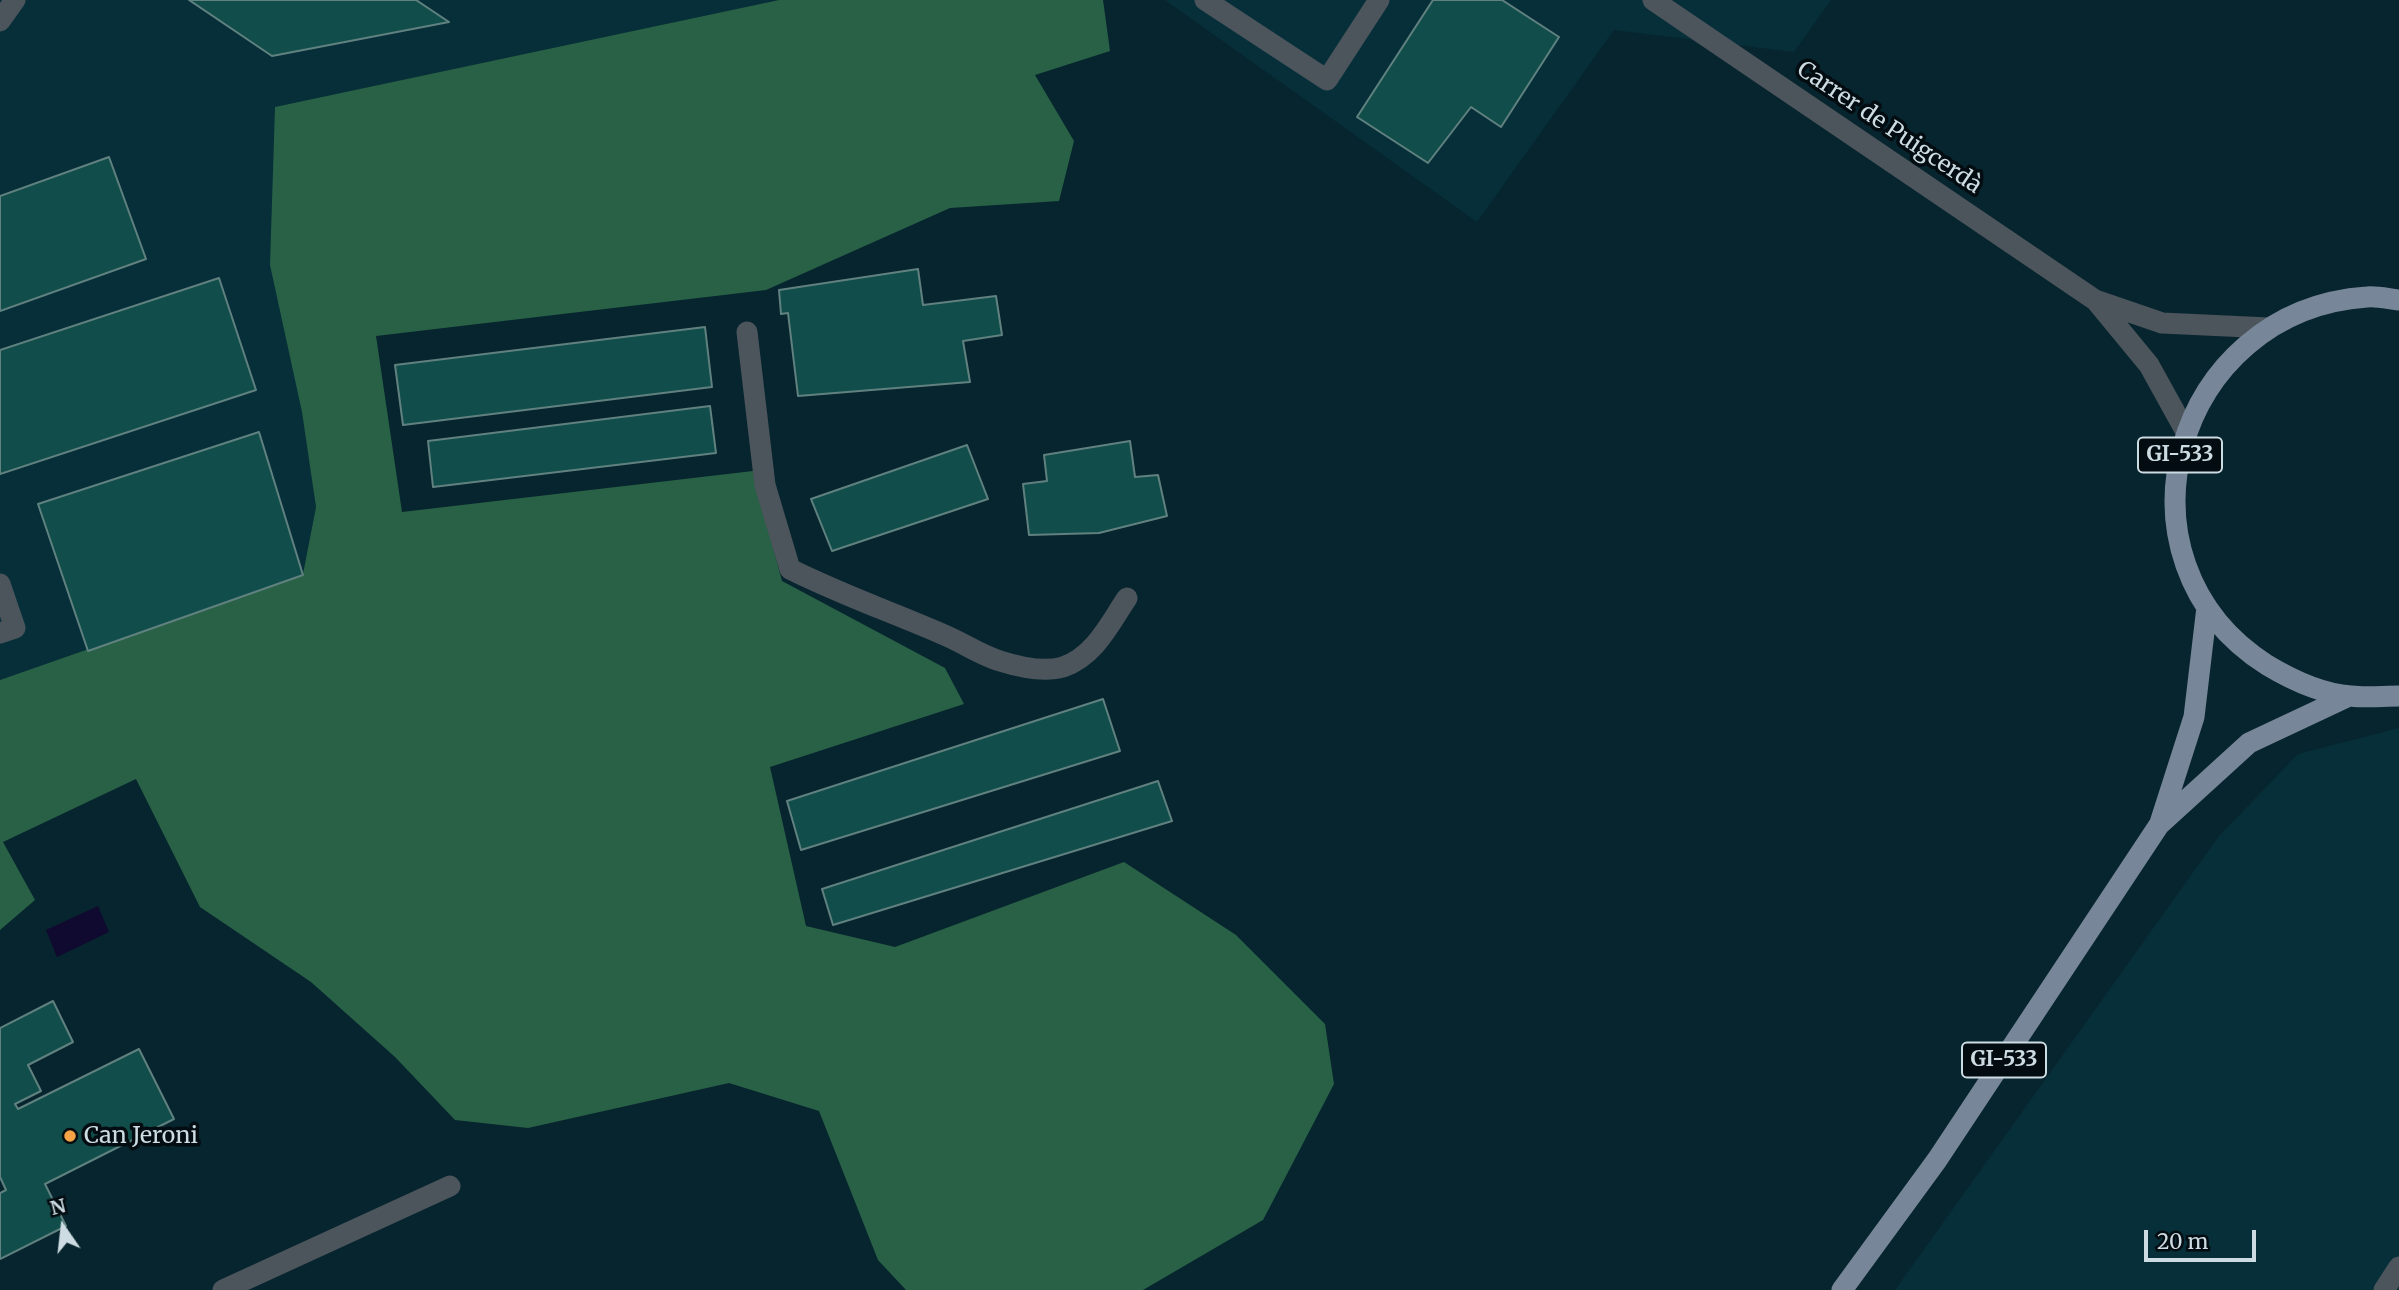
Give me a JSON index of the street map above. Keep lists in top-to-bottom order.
{
  "streets": {
    "main road": ["GI-533"],
    "street": ["Carrer de Puigcerdà"]
  },
  "crossings": [
    ["Carrer de Puigcerdà", "GI-533"]
  ],
  "places": ["Can Jeroni"],
  "scale_bar": "20 m",
  "north": "top"
}
